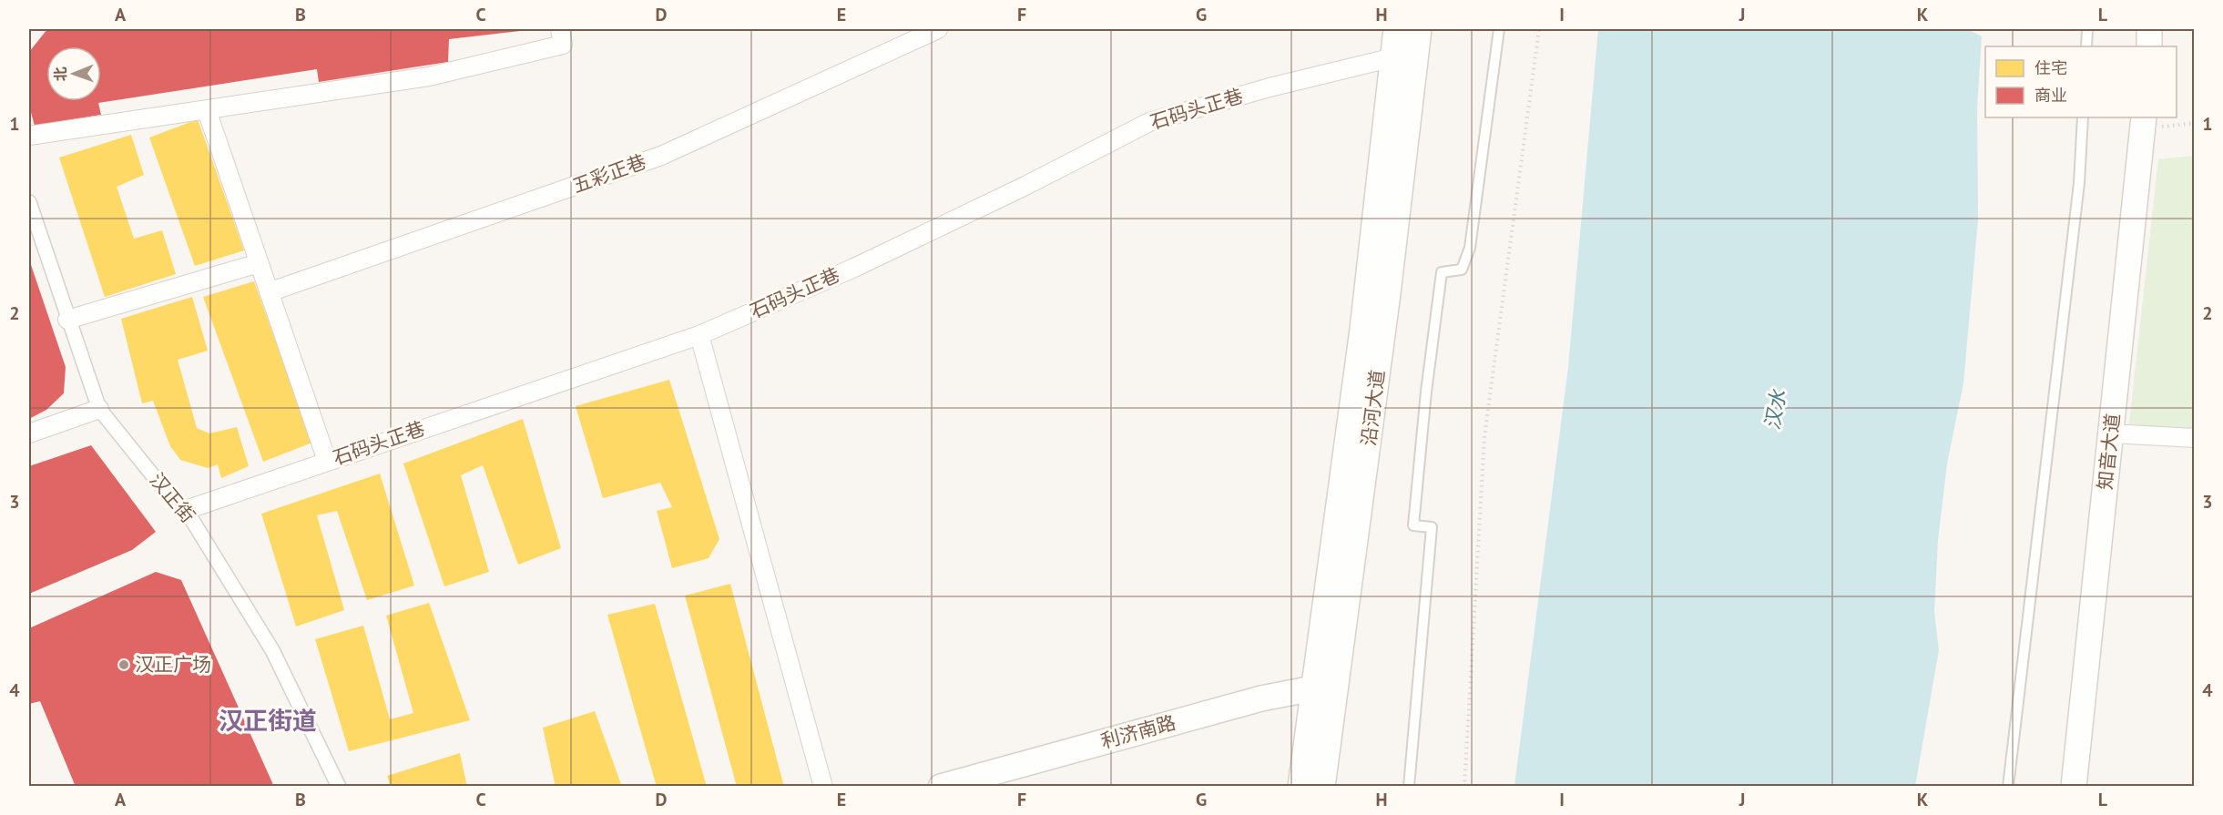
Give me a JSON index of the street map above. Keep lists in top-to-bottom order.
{
  "streets": {
    "main road": ["沿河大道", "知音大道", "利济南路"],
    "street": ["石码头正巷", "五彩正巷", "汉正街"]
  },
  "crossings": [
    ["石码头正巷", "沿河大道"],
    ["石码头正巷", "汉正街"],
    ["沿河大道", "利济南路"]
  ],
  "districts": ["汉正街道"],
  "water": ["汉水"],
  "places": ["汉正广场"],
  "legend": ["住宅", "商业"],
  "north": "left",
  "grid": {
    "columns": [
      "A",
      "B",
      "C",
      "D",
      "E",
      "F",
      "G",
      "H",
      "I",
      "J",
      "K",
      "L"
    ],
    "rows": [
      "1",
      "2",
      "3",
      "4"
    ]
  }
}
